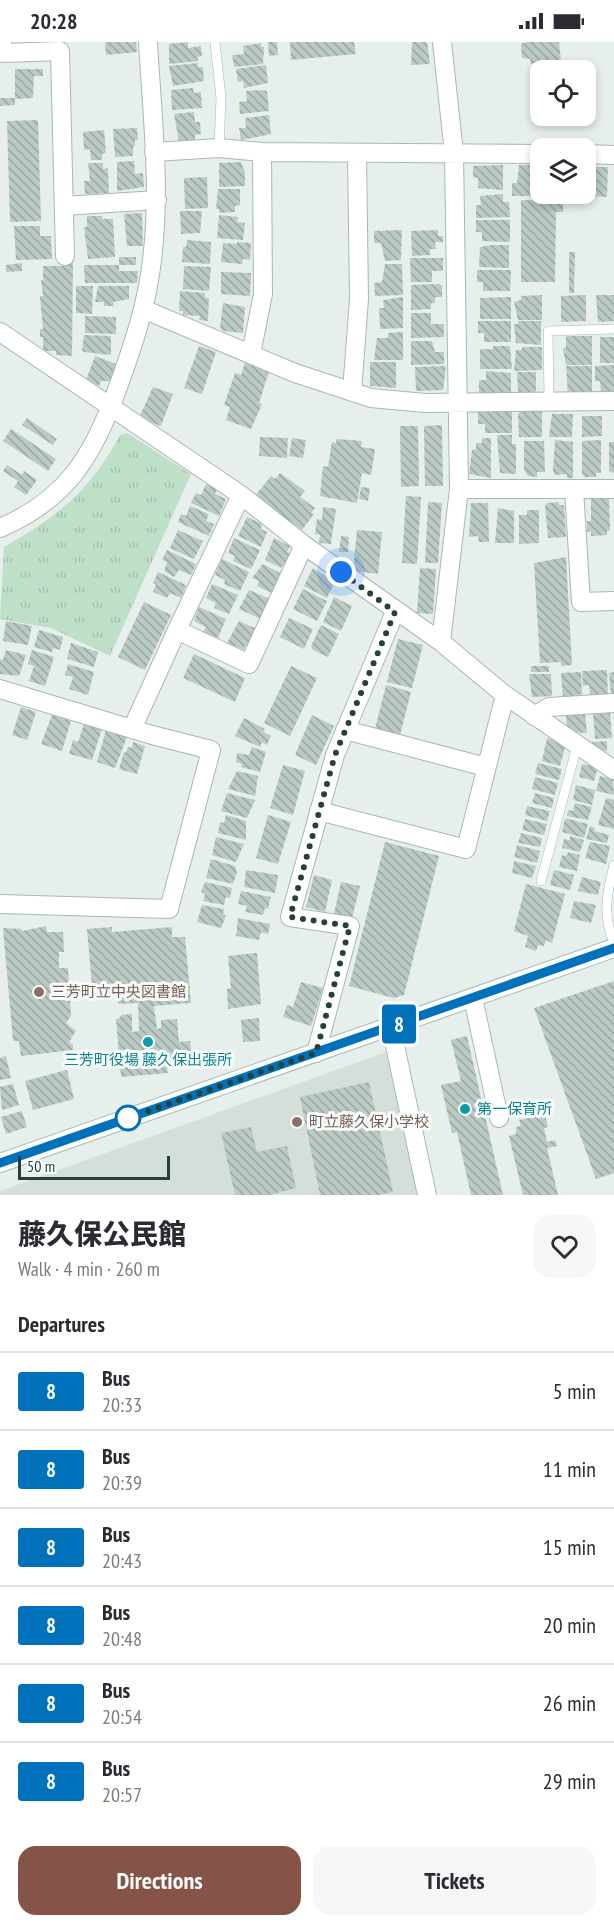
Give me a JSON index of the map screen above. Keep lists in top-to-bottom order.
{
  "places": [
    "三芳町立中央図書館",
    "三芳町役場 藤久保出張所",
    "第一保育所",
    "町立藤久保小学校"
  ],
  "lines": ["bus line 8"],
  "scale_bar": "50 m",
  "page": {
    "status": "20:28",
    "on_map": "8",
    "scale": "50 m",
    "heading": [
      ["藤久保公民館", "Walk · 4 min · 260 m"],
      "Departures"
    ],
    "list": [
      {
        "mark": "8",
        "name": "Bus",
        "note": "20:33",
        "value": "5 min"
      },
      {
        "mark": "8",
        "name": "Bus",
        "note": "20:39",
        "value": "11 min"
      },
      {
        "mark": "8",
        "name": "Bus",
        "note": "20:43",
        "value": "15 min"
      },
      {
        "mark": "8",
        "name": "Bus",
        "note": "20:48",
        "value": "20 min"
      },
      {
        "mark": "8",
        "name": "Bus",
        "note": "20:54",
        "value": "26 min"
      },
      {
        "mark": "8",
        "name": "Bus",
        "note": "20:57",
        "value": "29 min"
      }
    ],
    "buttons": ["Directions", "Tickets"]
  }
}
